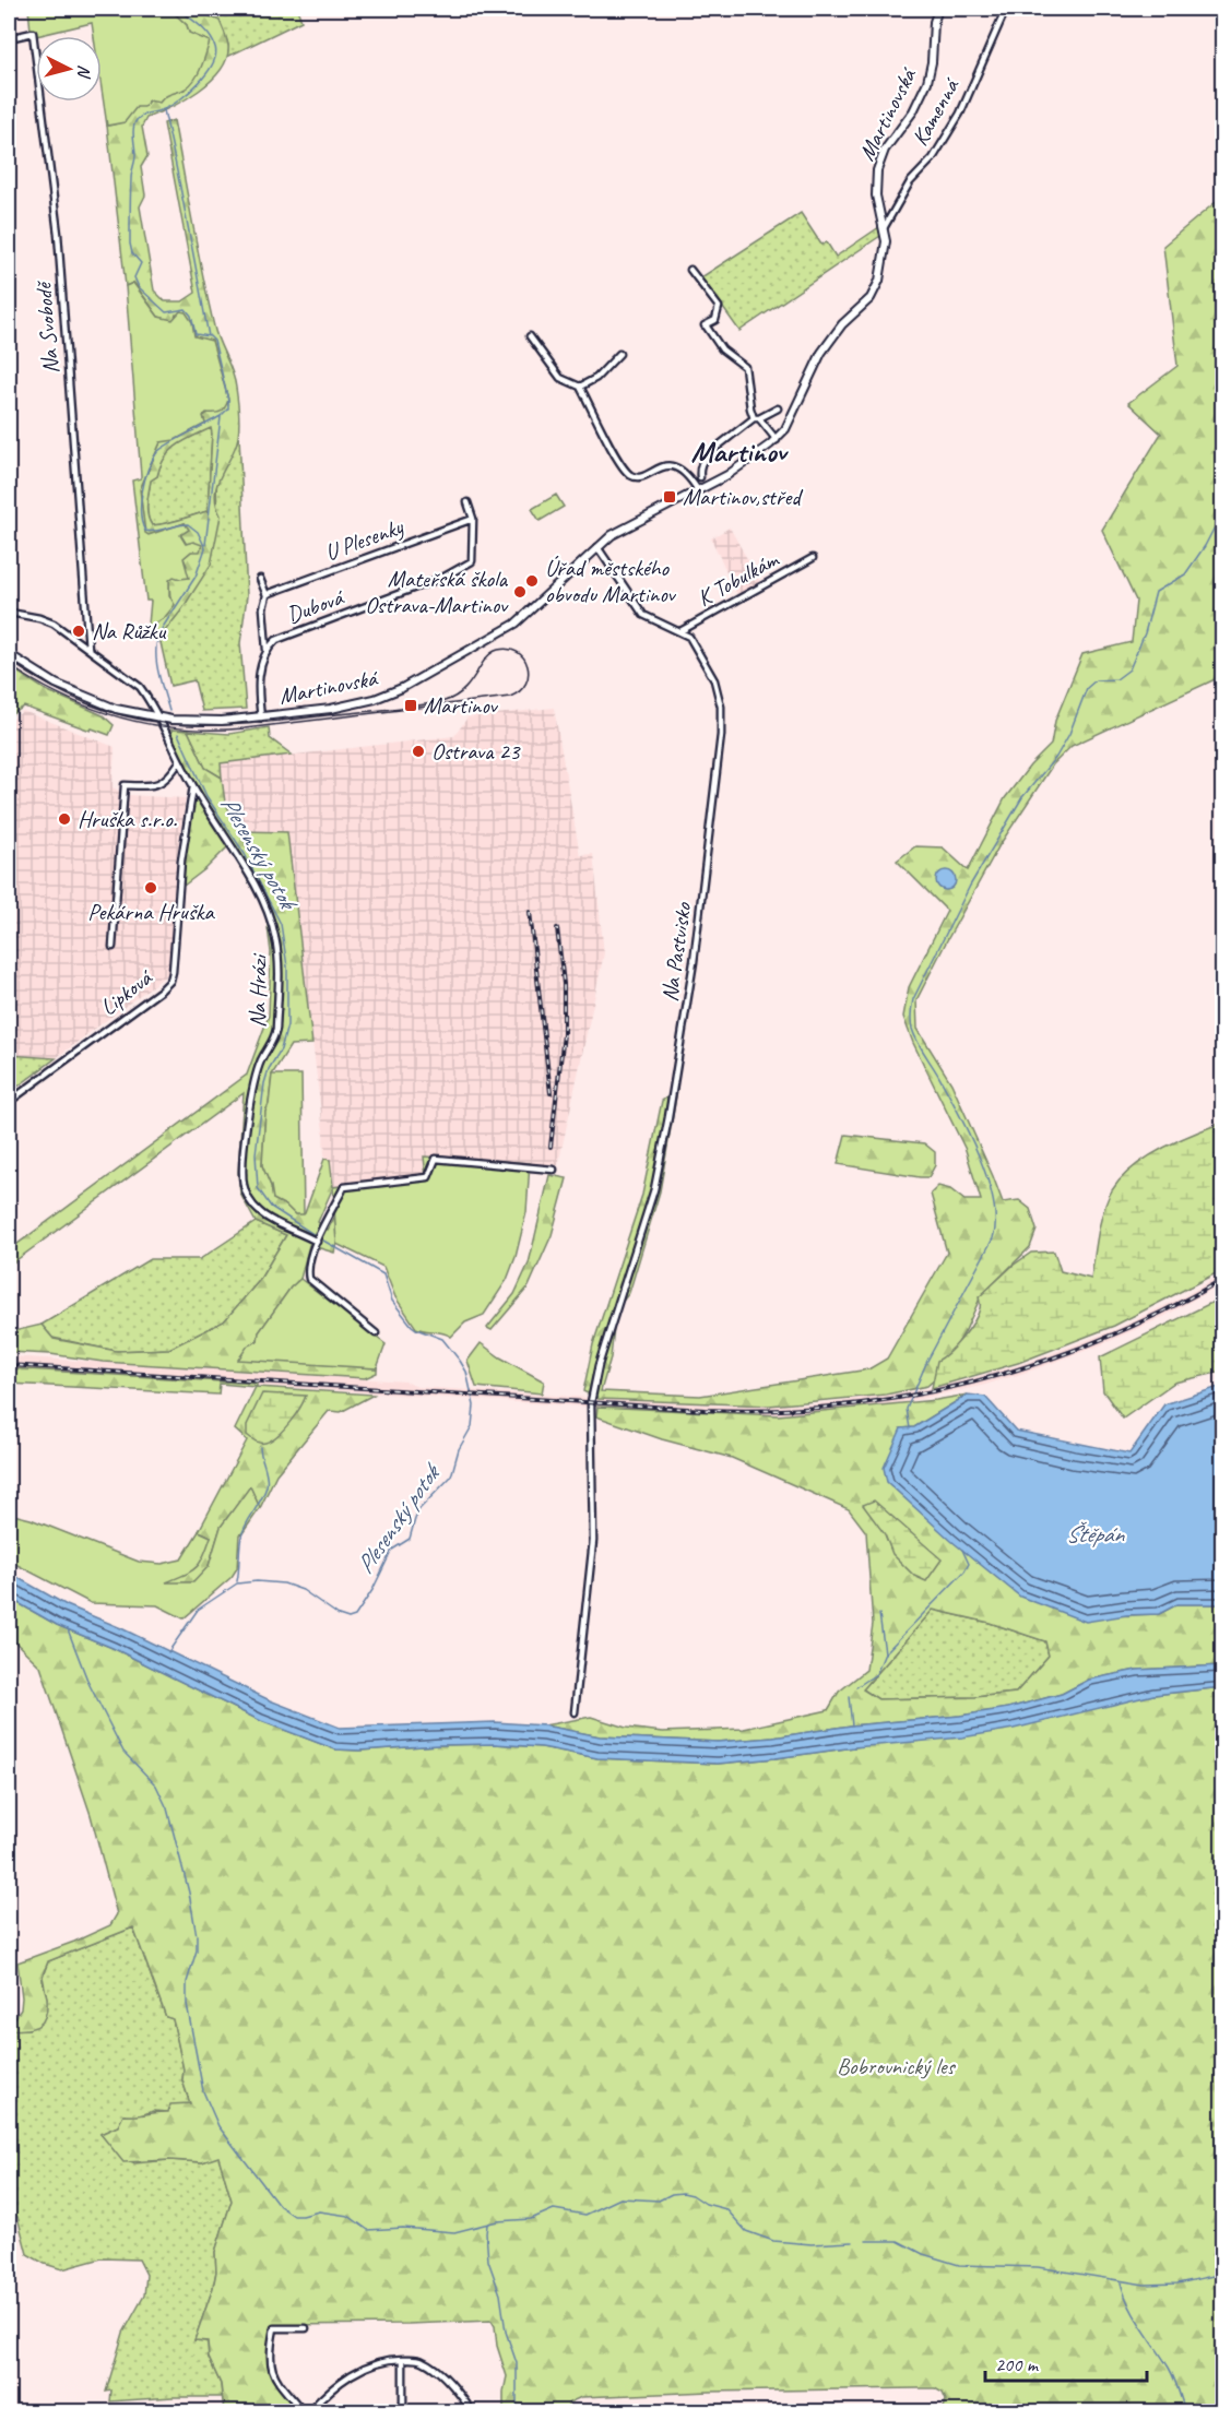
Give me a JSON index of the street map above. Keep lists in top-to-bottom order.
{
  "streets": {
    "street": [
      "Kamenná",
      "Martinovská",
      "Na Svobodě",
      "U Plesenky",
      "K Tobulkám",
      "Dubová",
      "Na Pastvisko",
      "Na Hrázi",
      "Lipková"
    ]
  },
  "crossings": [
    ["Kamenná", "Martinovská"],
    ["Martinovská", "Dubová"],
    ["Martinovská", "Na Pastvisko"],
    ["Martinovská", "Na Hrázi"],
    ["U Plesenky", "Dubová"],
    ["K Tobulkám", "Na Pastvisko"],
    ["Na Hrázi", "Lipková"]
  ],
  "districts": ["Martinov"],
  "water": ["Plesenský potok", "Štěpán"],
  "parks": ["Bobrovnický les"],
  "places": {
    "transit": ["Martinov,střed", "Martinov"],
    "other": [
      "Úřad městského obvodu Martinov",
      "Mateřská škola Ostrava-Martinov",
      "Na Růžku",
      "Ostrava 23",
      "Hruška s.r.o.",
      "Pekárna Hruška"
    ]
  },
  "scale_bar": "200 m",
  "north": "right"
}
